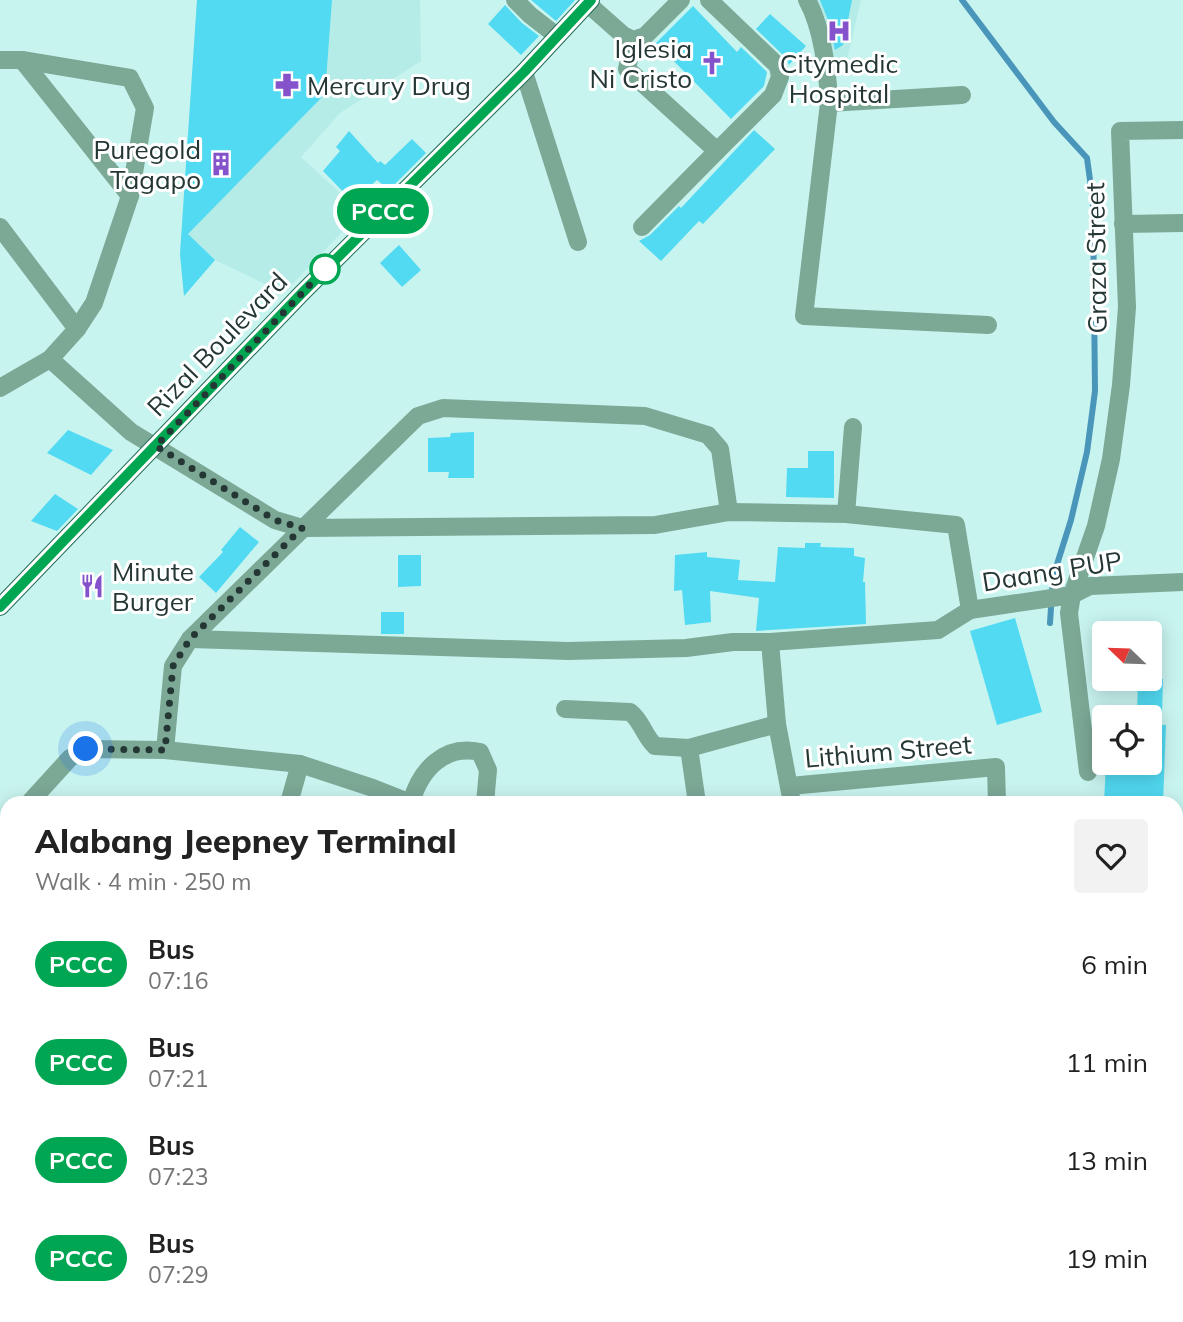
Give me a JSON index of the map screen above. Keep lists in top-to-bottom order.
{
  "streets": {
    "main road": ["Rizal Boulevard"],
    "street": ["Graza Street", "Daang PUP", "Lithium Street"]
  },
  "crossings": [
    ["Graza Street", "Daang PUP"]
  ],
  "places": {
    "hospital": ["Citymedic Hospital"],
    "church": ["Iglesia Ni Cristo"],
    "pharmacy": ["Mercury Drug"],
    "building": ["Puregold Tagapo"],
    "restaurant": ["Minute Burger"]
  },
  "lines": ["bus line PCCC"],
  "north": "top left",
  "page": {
    "on_map": "PCCC",
    "heading": ["Alabang Jeepney Terminal", "Walk · 4 min · 250 m"],
    "list": [
      {
        "mark": "PCCC",
        "name": "Bus",
        "note": "07:16",
        "value": "6 min"
      },
      {
        "mark": "PCCC",
        "name": "Bus",
        "note": "07:21",
        "value": "11 min"
      },
      {
        "mark": "PCCC",
        "name": "Bus",
        "note": "07:23",
        "value": "13 min"
      },
      {
        "mark": "PCCC",
        "name": "Bus",
        "note": "07:29",
        "value": "19 min"
      }
    ]
  }
}
